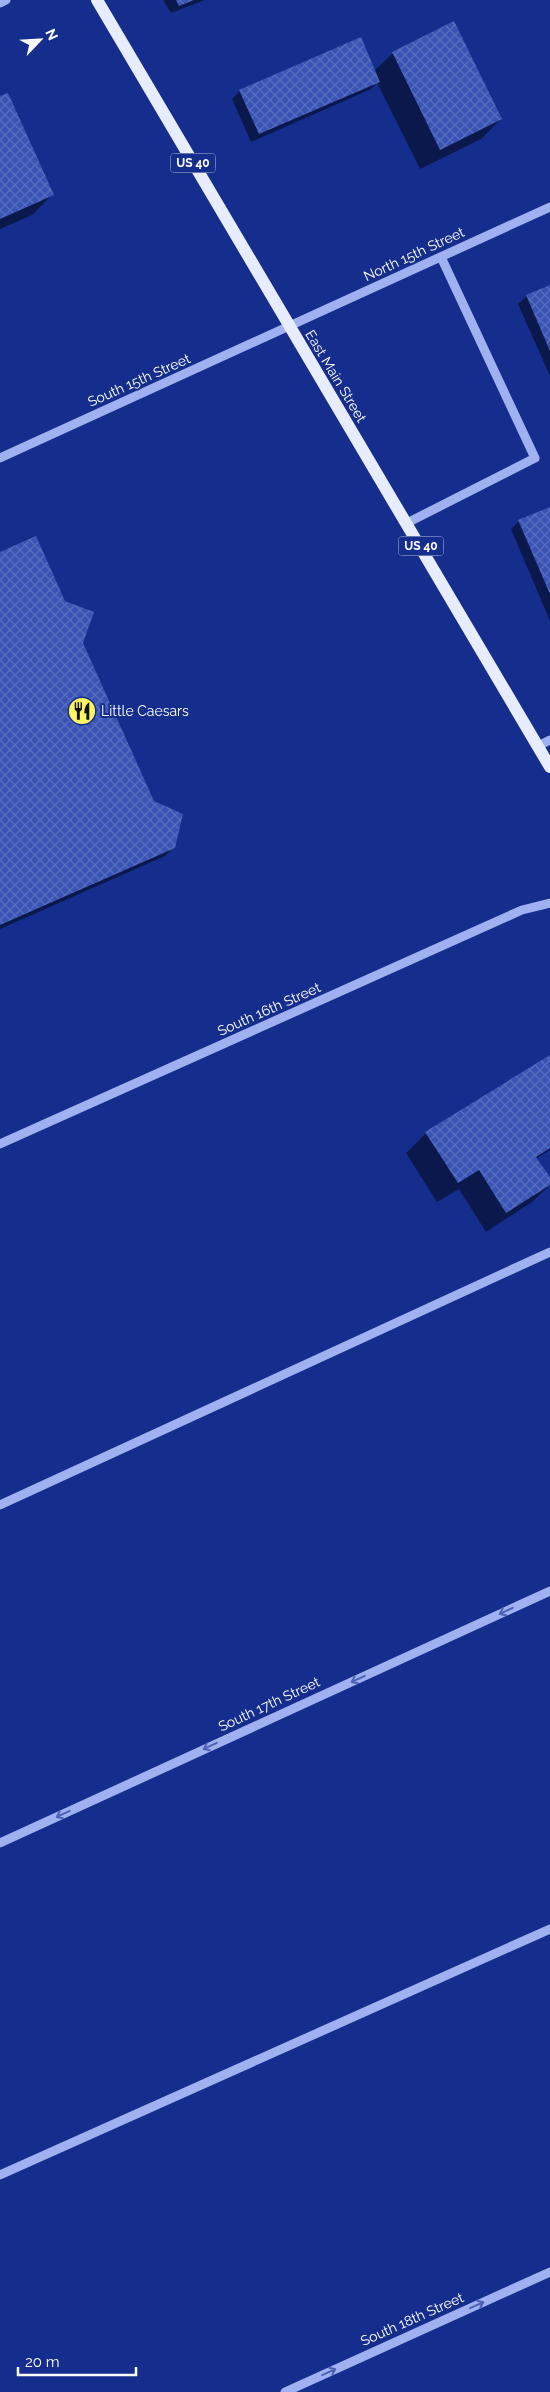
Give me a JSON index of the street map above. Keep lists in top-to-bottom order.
{
  "streets": {
    "main road": ["US 40", "East Main Street"],
    "street": [
      "North 15th Street",
      "South 15th Street",
      "South 16th Street",
      "South 17th Street",
      "South 18th Street"
    ]
  },
  "crossings": [
    ["North 15th Street", "East Main Street"],
    ["North 15th Street", "South 15th Street"],
    ["East Main Street", "South 15th Street"]
  ],
  "one_way": ["South 17th Street", "South 18th Street"],
  "places": {
    "restaurant": ["Little Caesars"]
  },
  "scale_bar": "20 m",
  "north": "top right"
}
